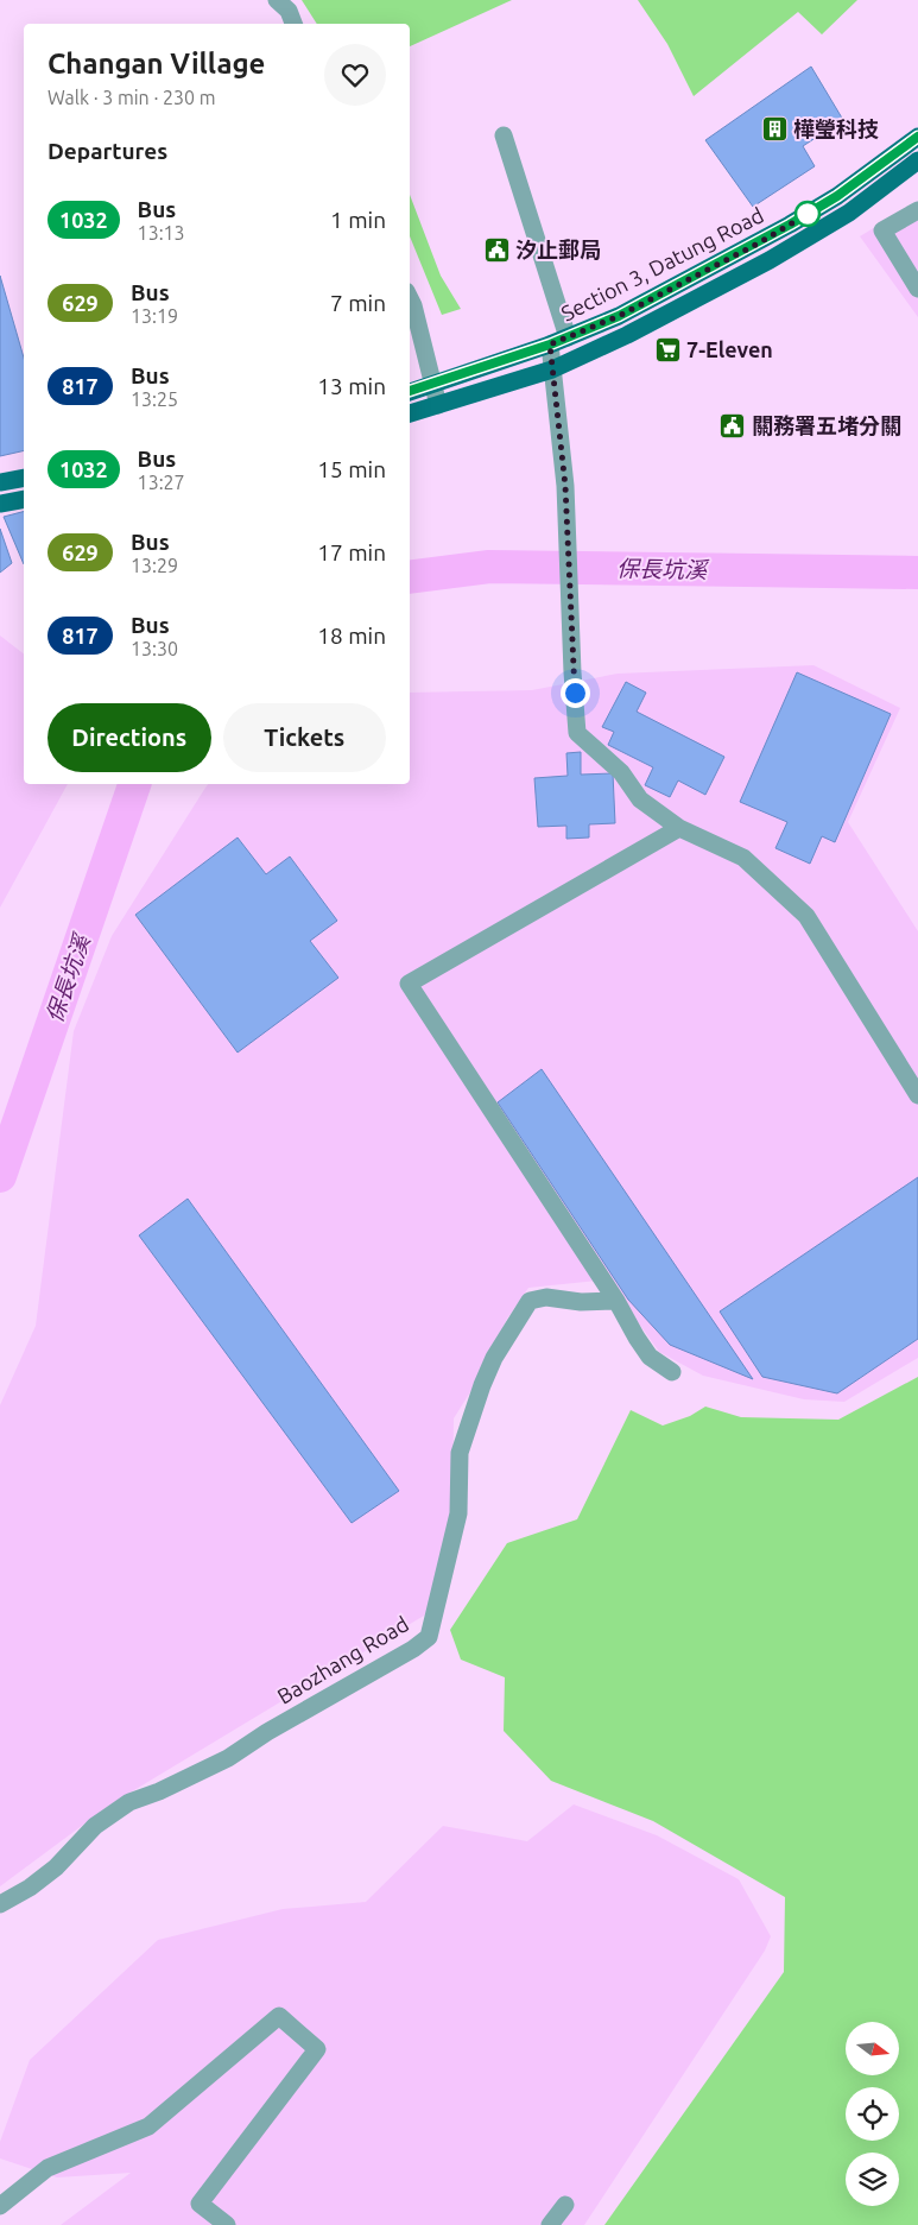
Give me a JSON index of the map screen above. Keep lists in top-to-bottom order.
{
  "streets": {
    "main road": ["Section 3, Datung Road"],
    "street": ["Baozhang Road"]
  },
  "water": ["保長坑溪"],
  "places": {
    "building": ["樺瑩科技"],
    "public building": ["汐止郵局", "關務署五堵分關"],
    "supermarket": ["7-Eleven"]
  },
  "lines": ["bus line 1032"],
  "north": "right",
  "page": {
    "heading": [
      ["Changan Village", "Walk · 3 min · 230 m"],
      "Departures"
    ],
    "list": [
      {
        "mark": "1032",
        "name": "Bus",
        "note": "13:13",
        "value": "1 min"
      },
      {
        "mark": "629",
        "name": "Bus",
        "note": "13:19",
        "value": "7 min"
      },
      {
        "mark": "817",
        "name": "Bus",
        "note": "13:25",
        "value": "13 min"
      },
      {
        "mark": "1032",
        "name": "Bus",
        "note": "13:27",
        "value": "15 min"
      },
      {
        "mark": "629",
        "name": "Bus",
        "note": "13:29",
        "value": "17 min"
      },
      {
        "mark": "817",
        "name": "Bus",
        "note": "13:30",
        "value": "18 min"
      }
    ],
    "buttons": ["Directions", "Tickets"]
  }
}
